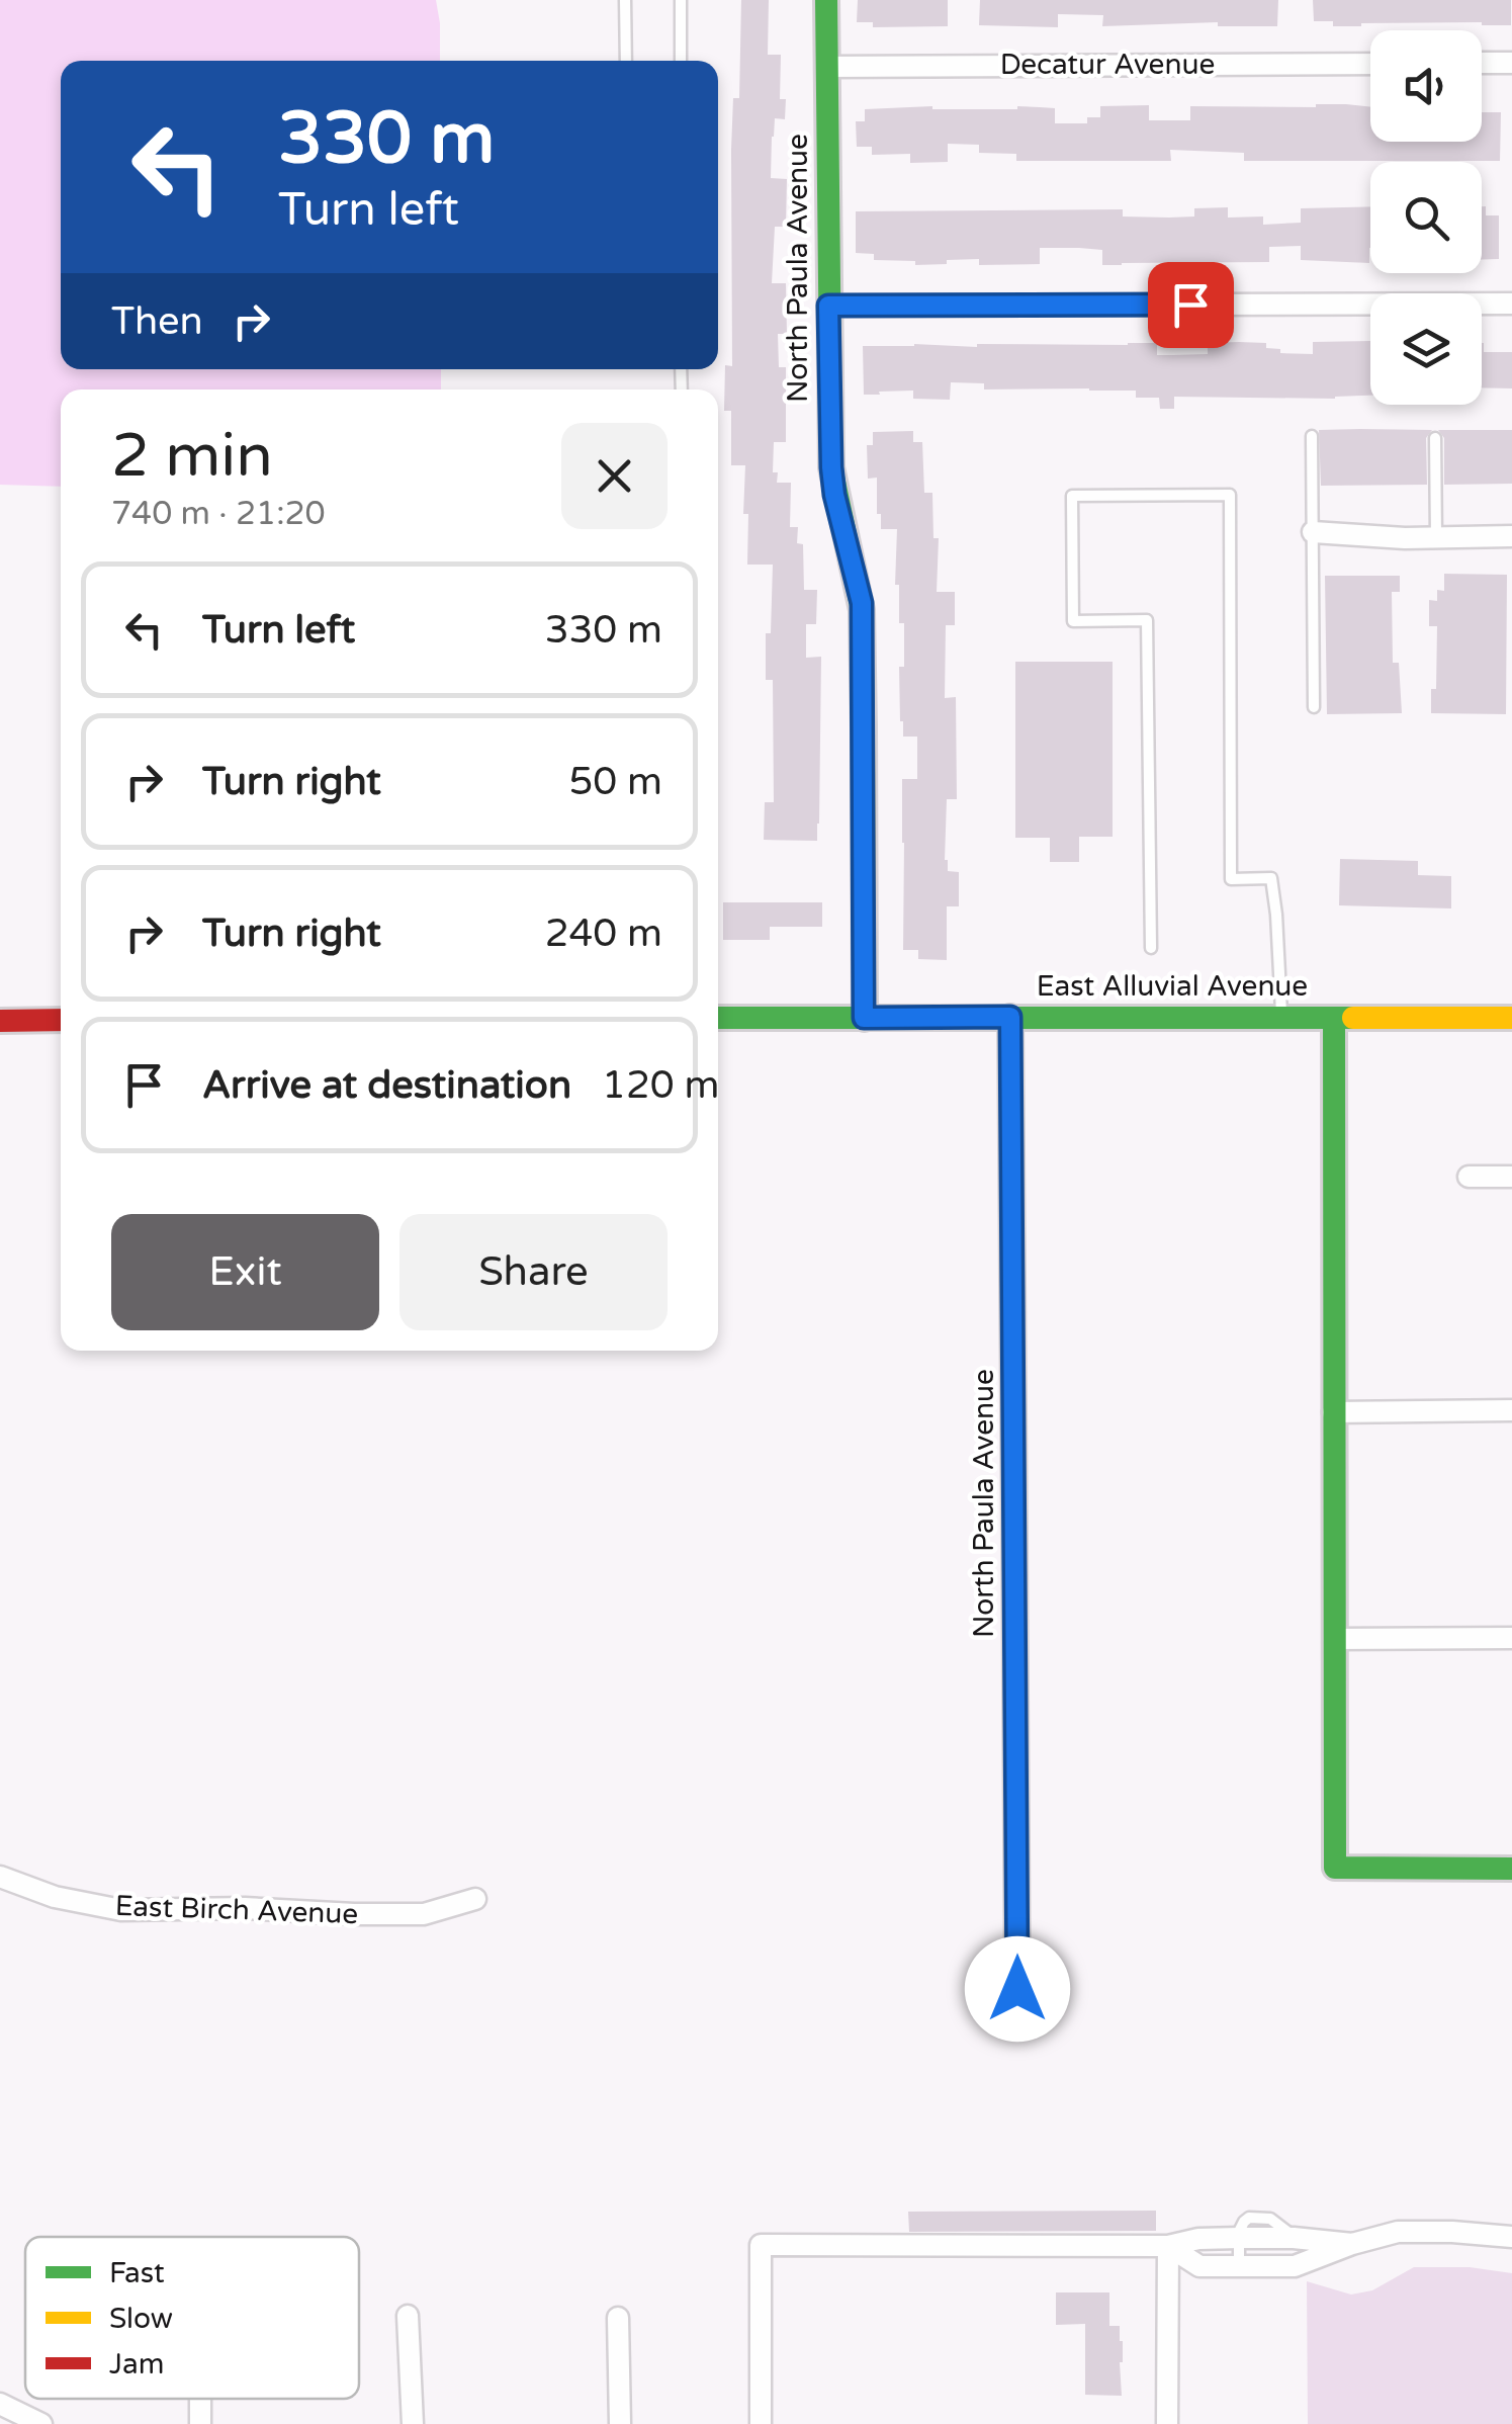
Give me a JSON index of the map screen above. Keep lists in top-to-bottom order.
{
  "streets": {
    "street": [
      "Decatur Avenue",
      "North Paula Avenue",
      "East Alluvial Avenue",
      "East Birch Avenue"
    ]
  },
  "crossings": [
    ["Decatur Avenue", "North Paula Avenue"],
    ["North Paula Avenue", "East Alluvial Avenue"]
  ],
  "legend": ["Fast", "Slow", "Jam"],
  "page": {
    "turn": ["330 m", "Turn left"],
    "then": "Then",
    "heading": ["2 min", "740 m · 21:20"],
    "list": [
      {
        "name": "Turn left",
        "value": "330 m"
      },
      {
        "name": "Turn right",
        "value": "50 m"
      },
      {
        "name": "Turn right",
        "value": "240 m"
      },
      {
        "name": "Arrive at destination",
        "value": "120 m"
      }
    ],
    "buttons": ["Exit", "Share"]
  }
}
